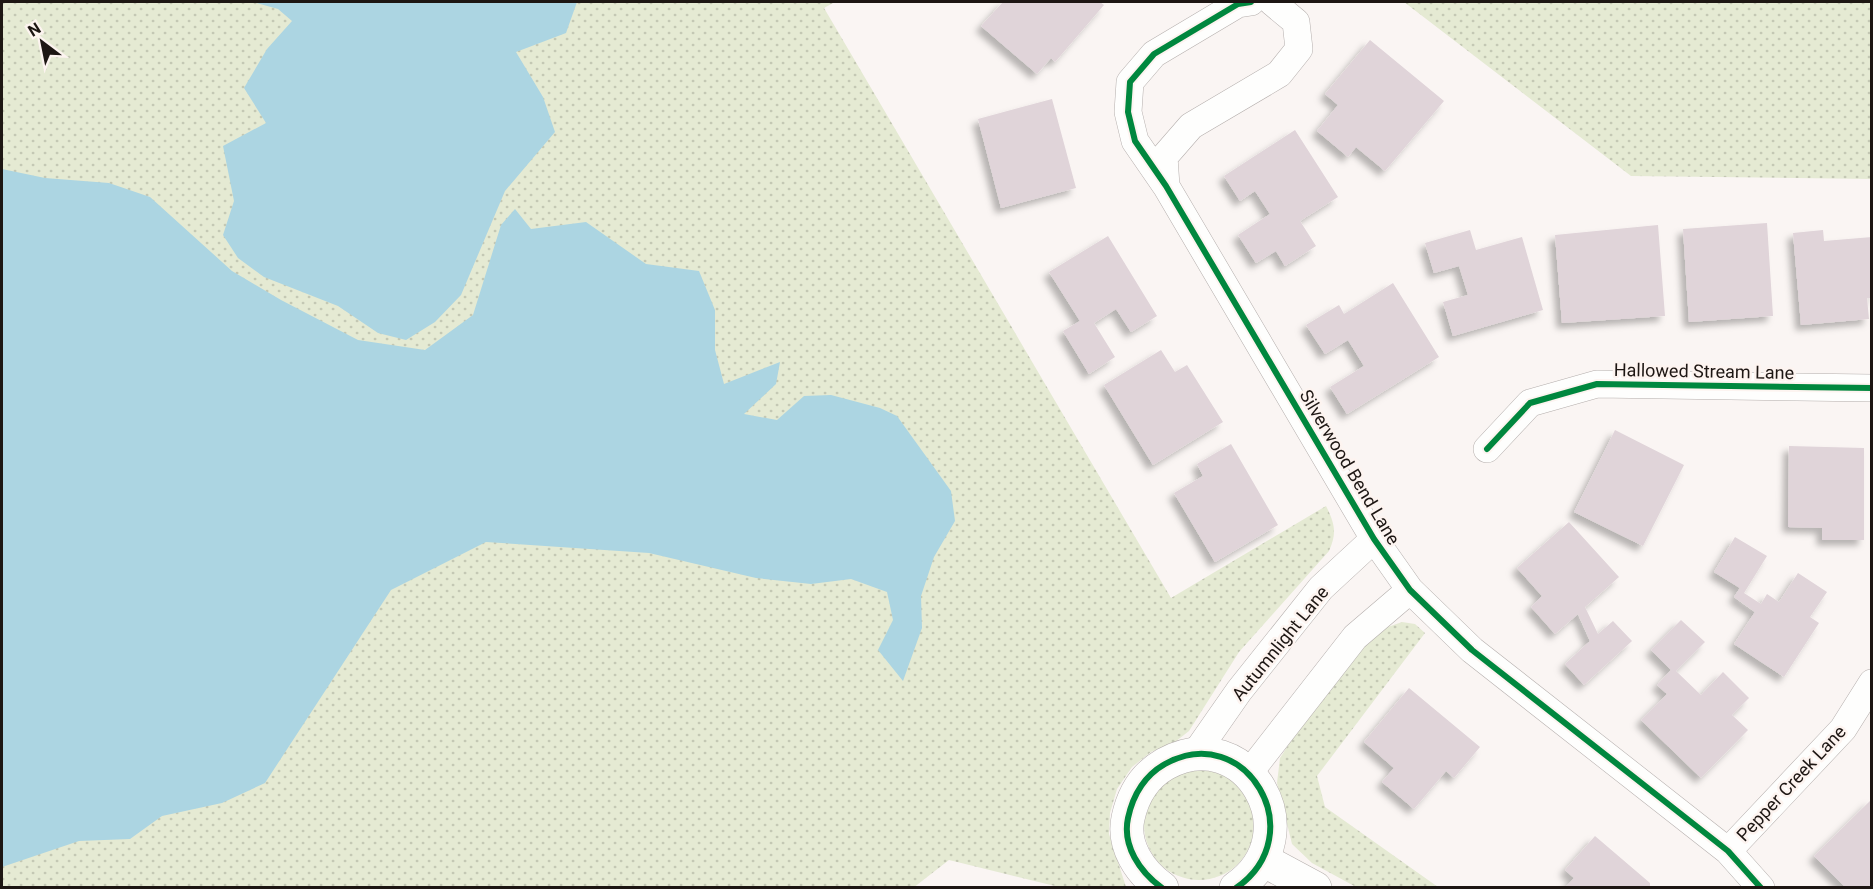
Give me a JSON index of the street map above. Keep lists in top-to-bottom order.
{
  "streets": {
    "street": [
      "Hallowed Stream Lane",
      "Silverwood Bend Lane",
      "Autumnlight Lane",
      "Pepper Creek Lane"
    ]
  },
  "crossings": [
    ["Silverwood Bend Lane", "Autumnlight Lane"],
    ["Silverwood Bend Lane", "Pepper Creek Lane"]
  ],
  "north": "top left"
}
